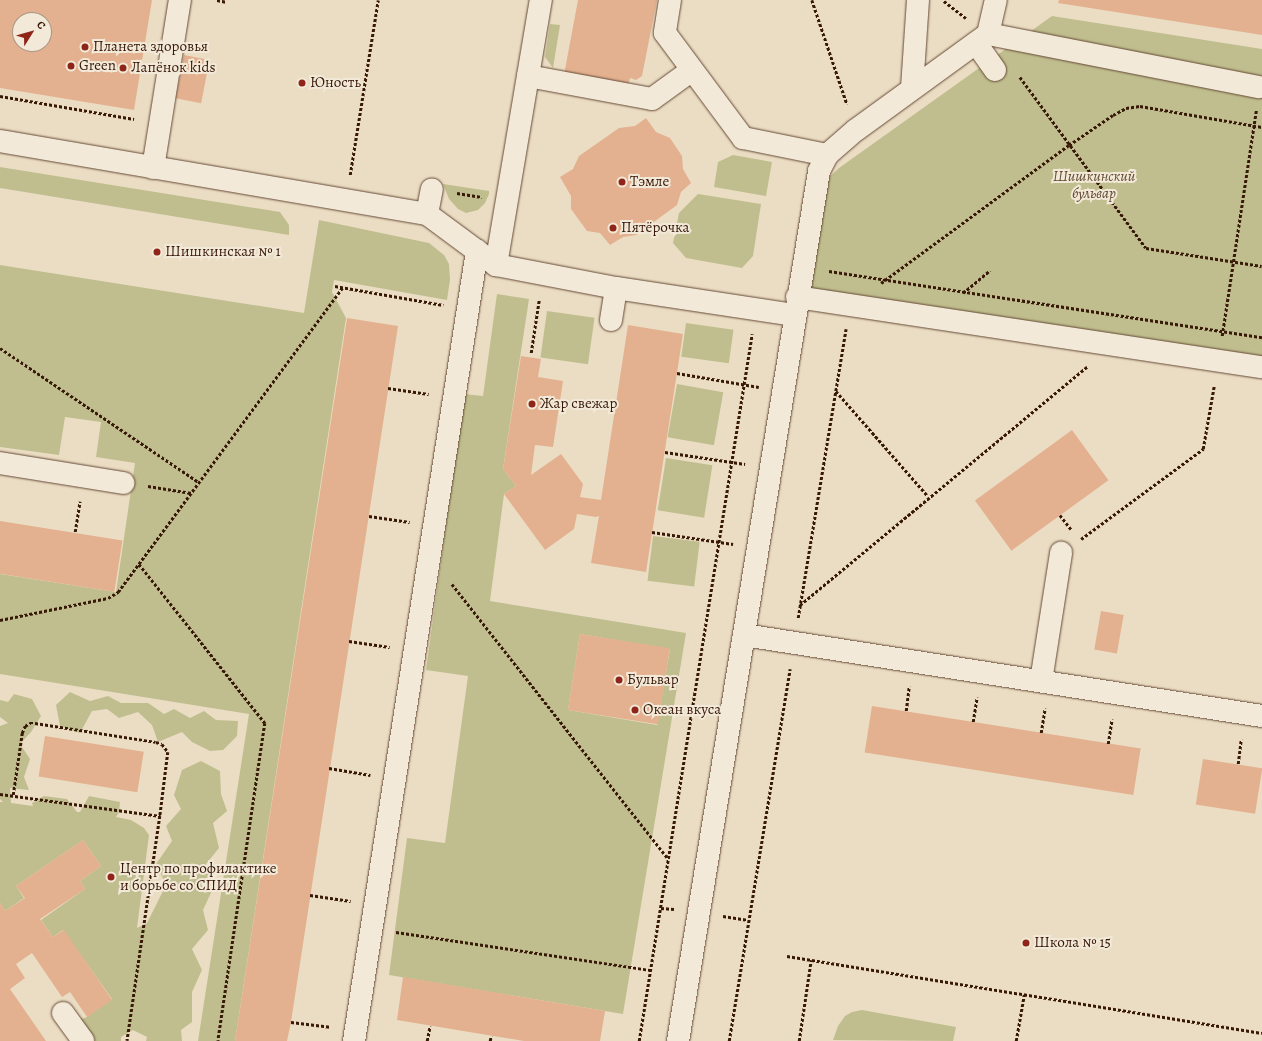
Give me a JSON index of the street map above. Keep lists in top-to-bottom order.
{
  "parks": ["Шишкинский бульвар"],
  "places": [
    "Планета здоровья",
    "Green",
    "Лапёнок kids",
    "Юность",
    "Тэмле",
    "Пятёрочка",
    "Шишкинская № 1",
    "Жар свежар",
    "Бульвар",
    "Океан вкуса",
    "Центр по профилактике и борьбе со СПИД",
    "Школа № 15"
  ],
  "north": "top right"
}
